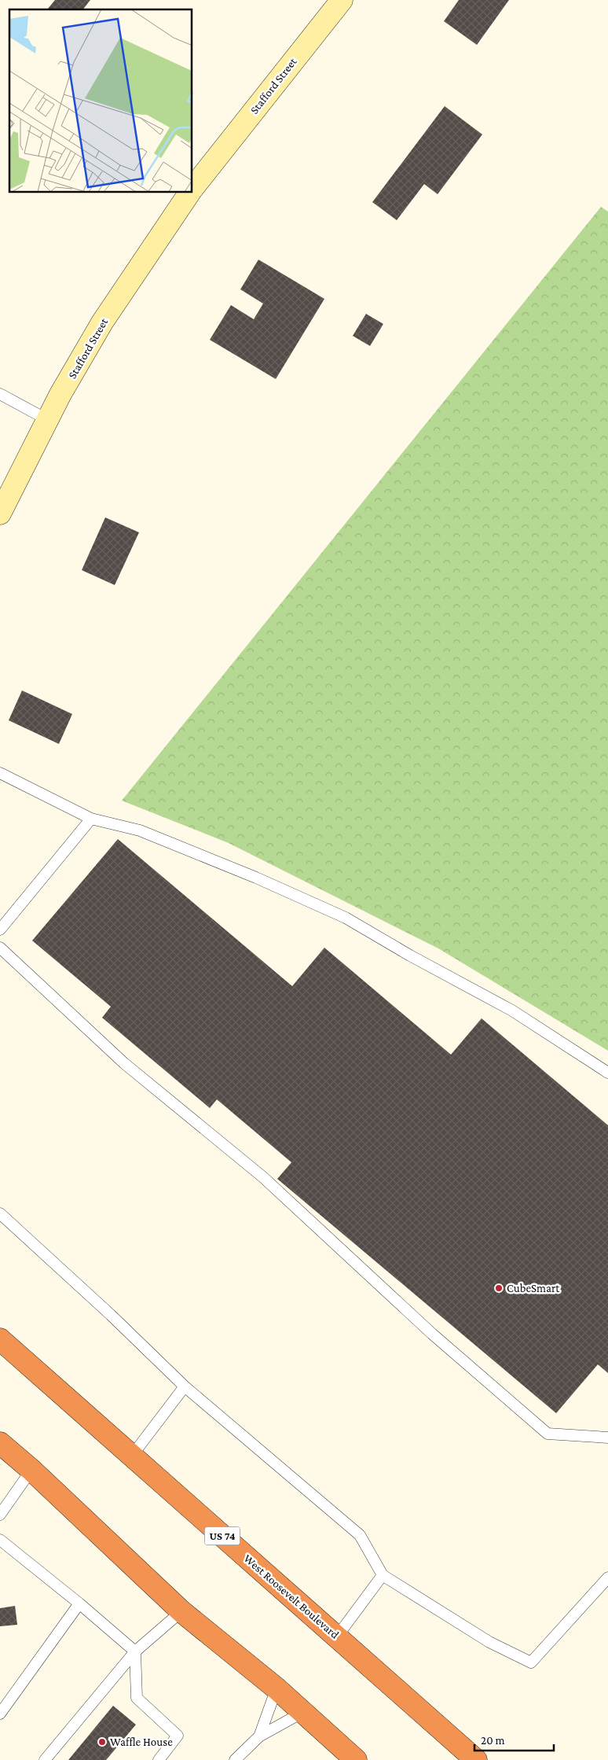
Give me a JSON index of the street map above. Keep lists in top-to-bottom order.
{
  "streets": {
    "highway": ["US 74", "West Roosevelt Boulevard"],
    "street": ["Stafford Street"]
  },
  "places": ["CubeSmart", "Waffle House"],
  "scale_bar": "20 m"
}
